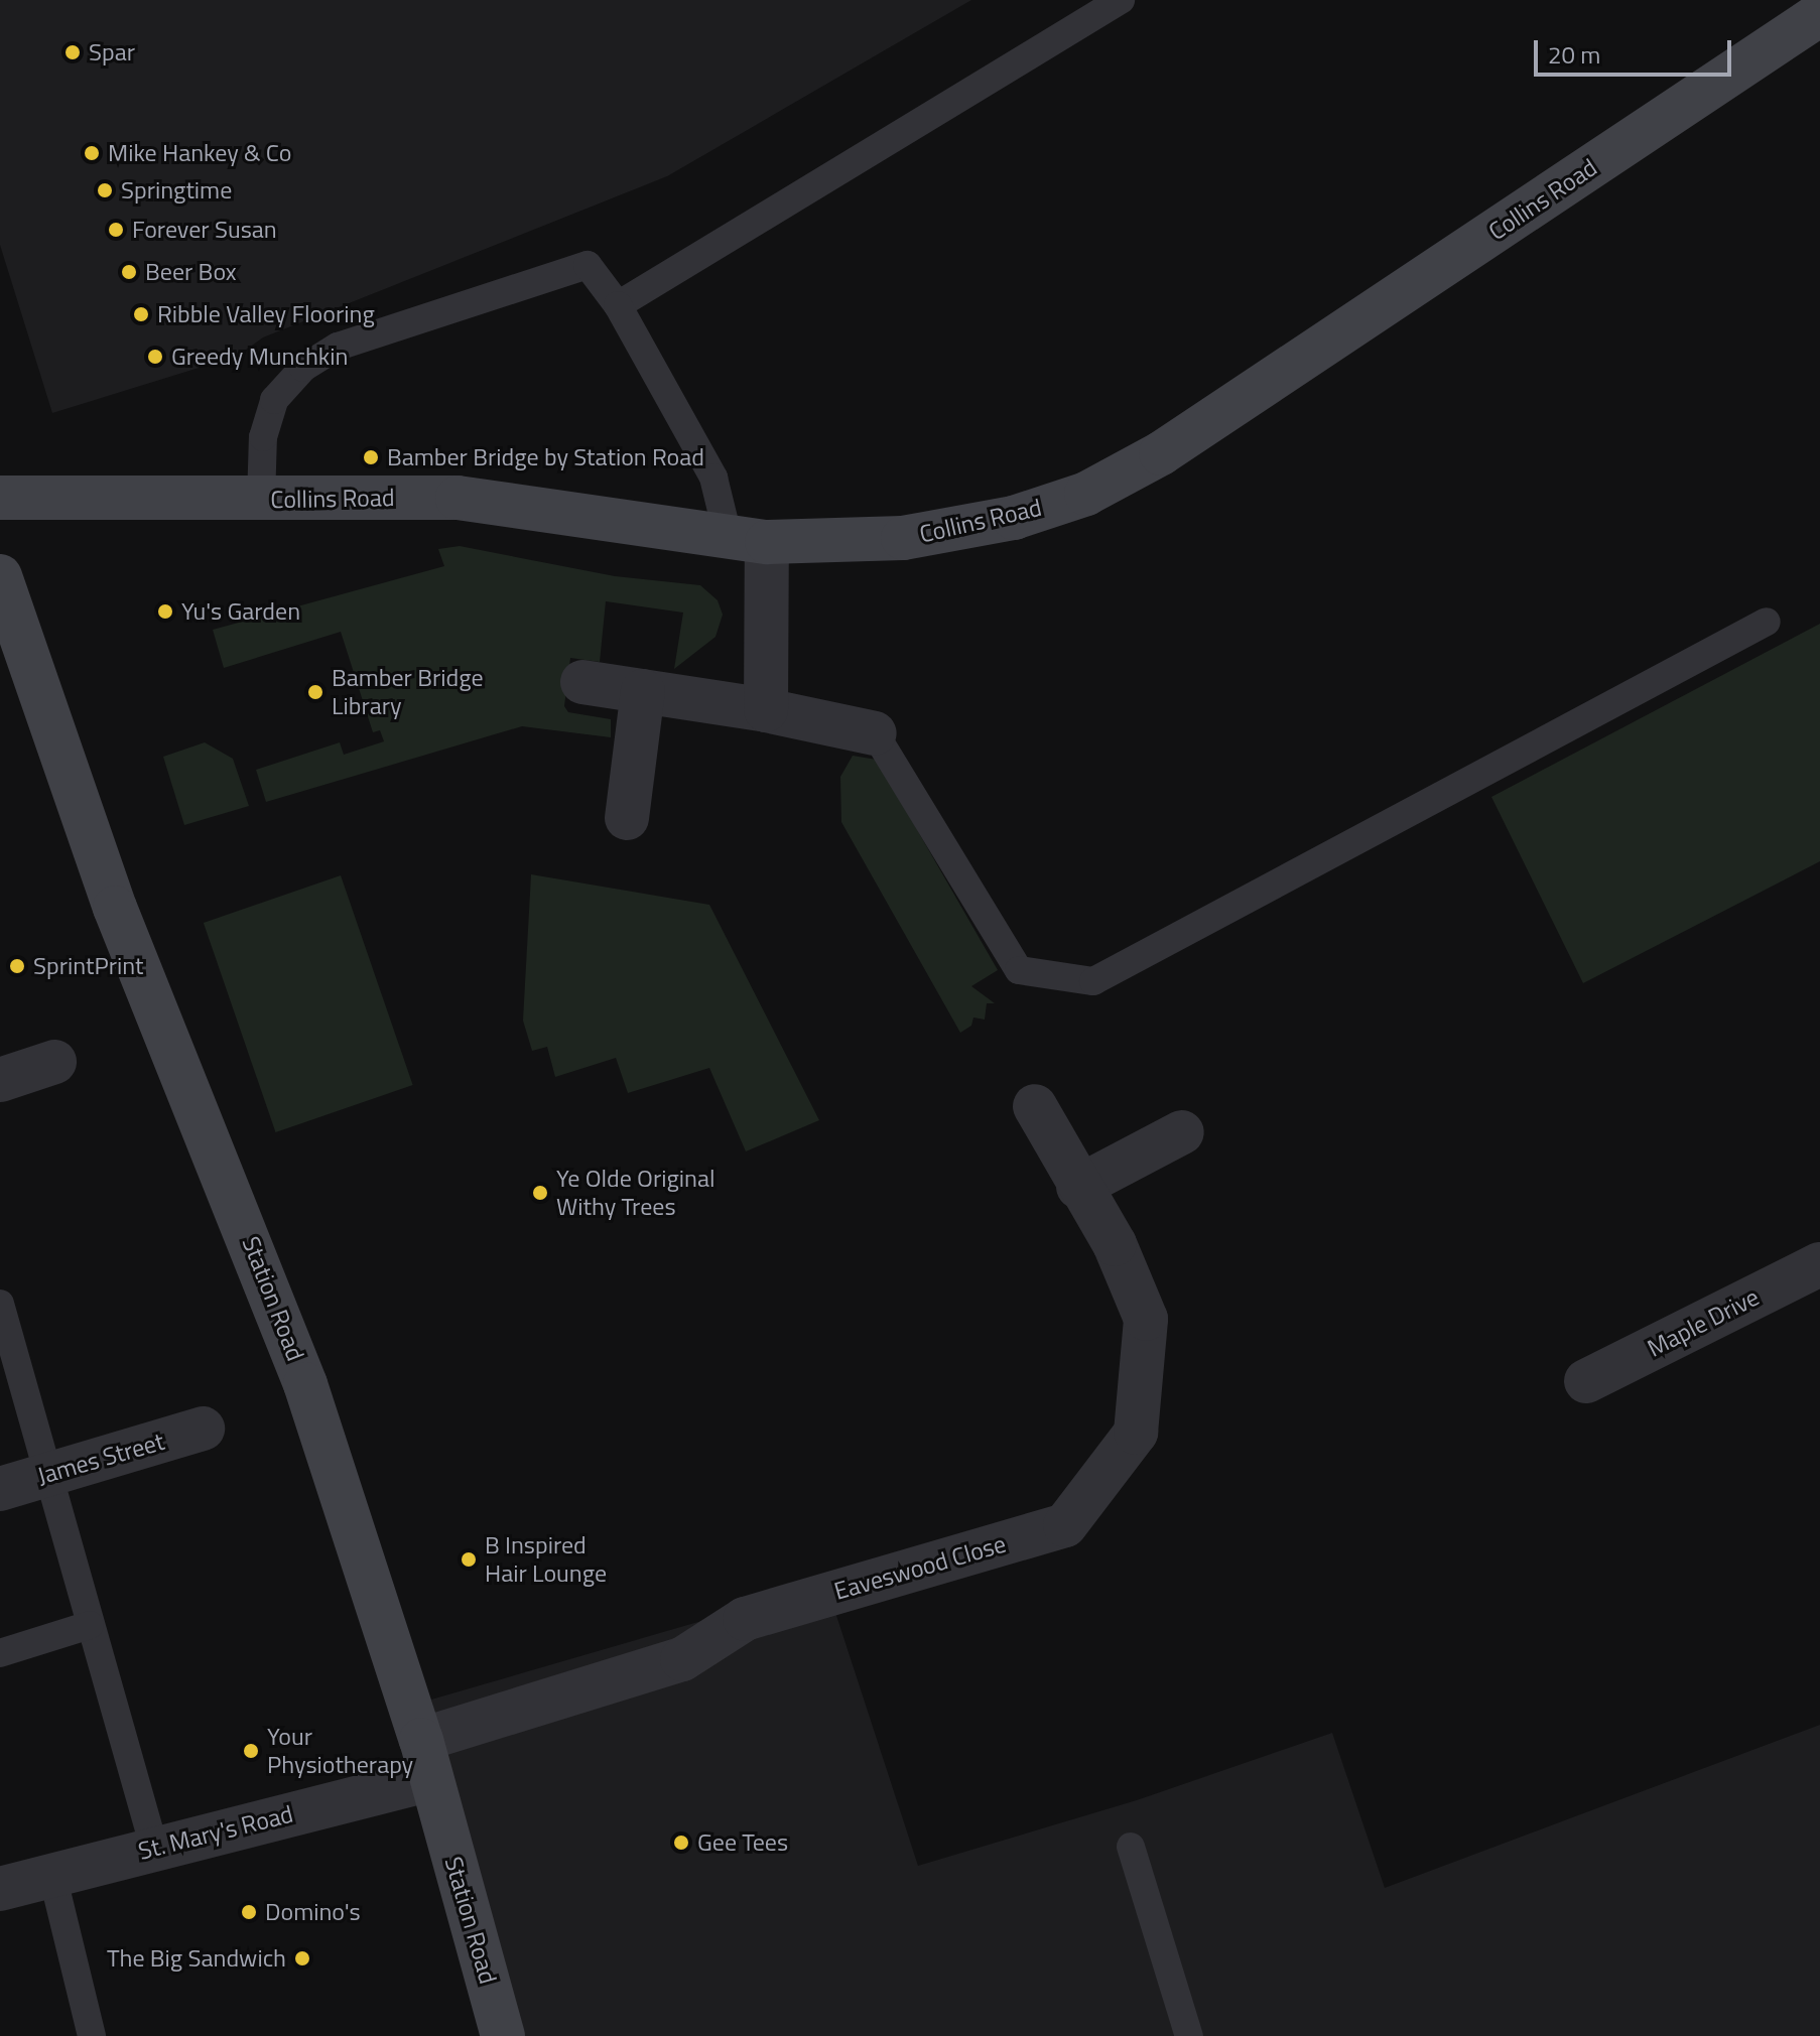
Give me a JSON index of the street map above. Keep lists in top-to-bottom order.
{
  "streets": {
    "street": [
      "Collins Road",
      "Station Road",
      "Maple Drive",
      "James Street",
      "Eaveswood Close",
      "St. Mary's Road"
    ]
  },
  "crossings": [
    ["Station Road", "Eaveswood Close"],
    ["Station Road", "St. Mary's Road"],
    ["Eaveswood Close", "St. Mary's Road"]
  ],
  "places": [
    "Spar",
    "Mike Hankey & Co",
    "Springtime",
    "Forever Susan",
    "Beer Box",
    "Ribble Valley Flooring",
    "Greedy Munchkin",
    "Bamber Bridge by Station Road",
    "Yu's Garden",
    "Bamber Bridge Library",
    "SprintPrint",
    "Ye Olde Original Withy Trees",
    "B Inspired Hair Lounge",
    "Your Physiotherapy",
    "Gee Tees",
    "Domino's",
    "The Big Sandwich"
  ],
  "scale_bar": "20 m"
}
